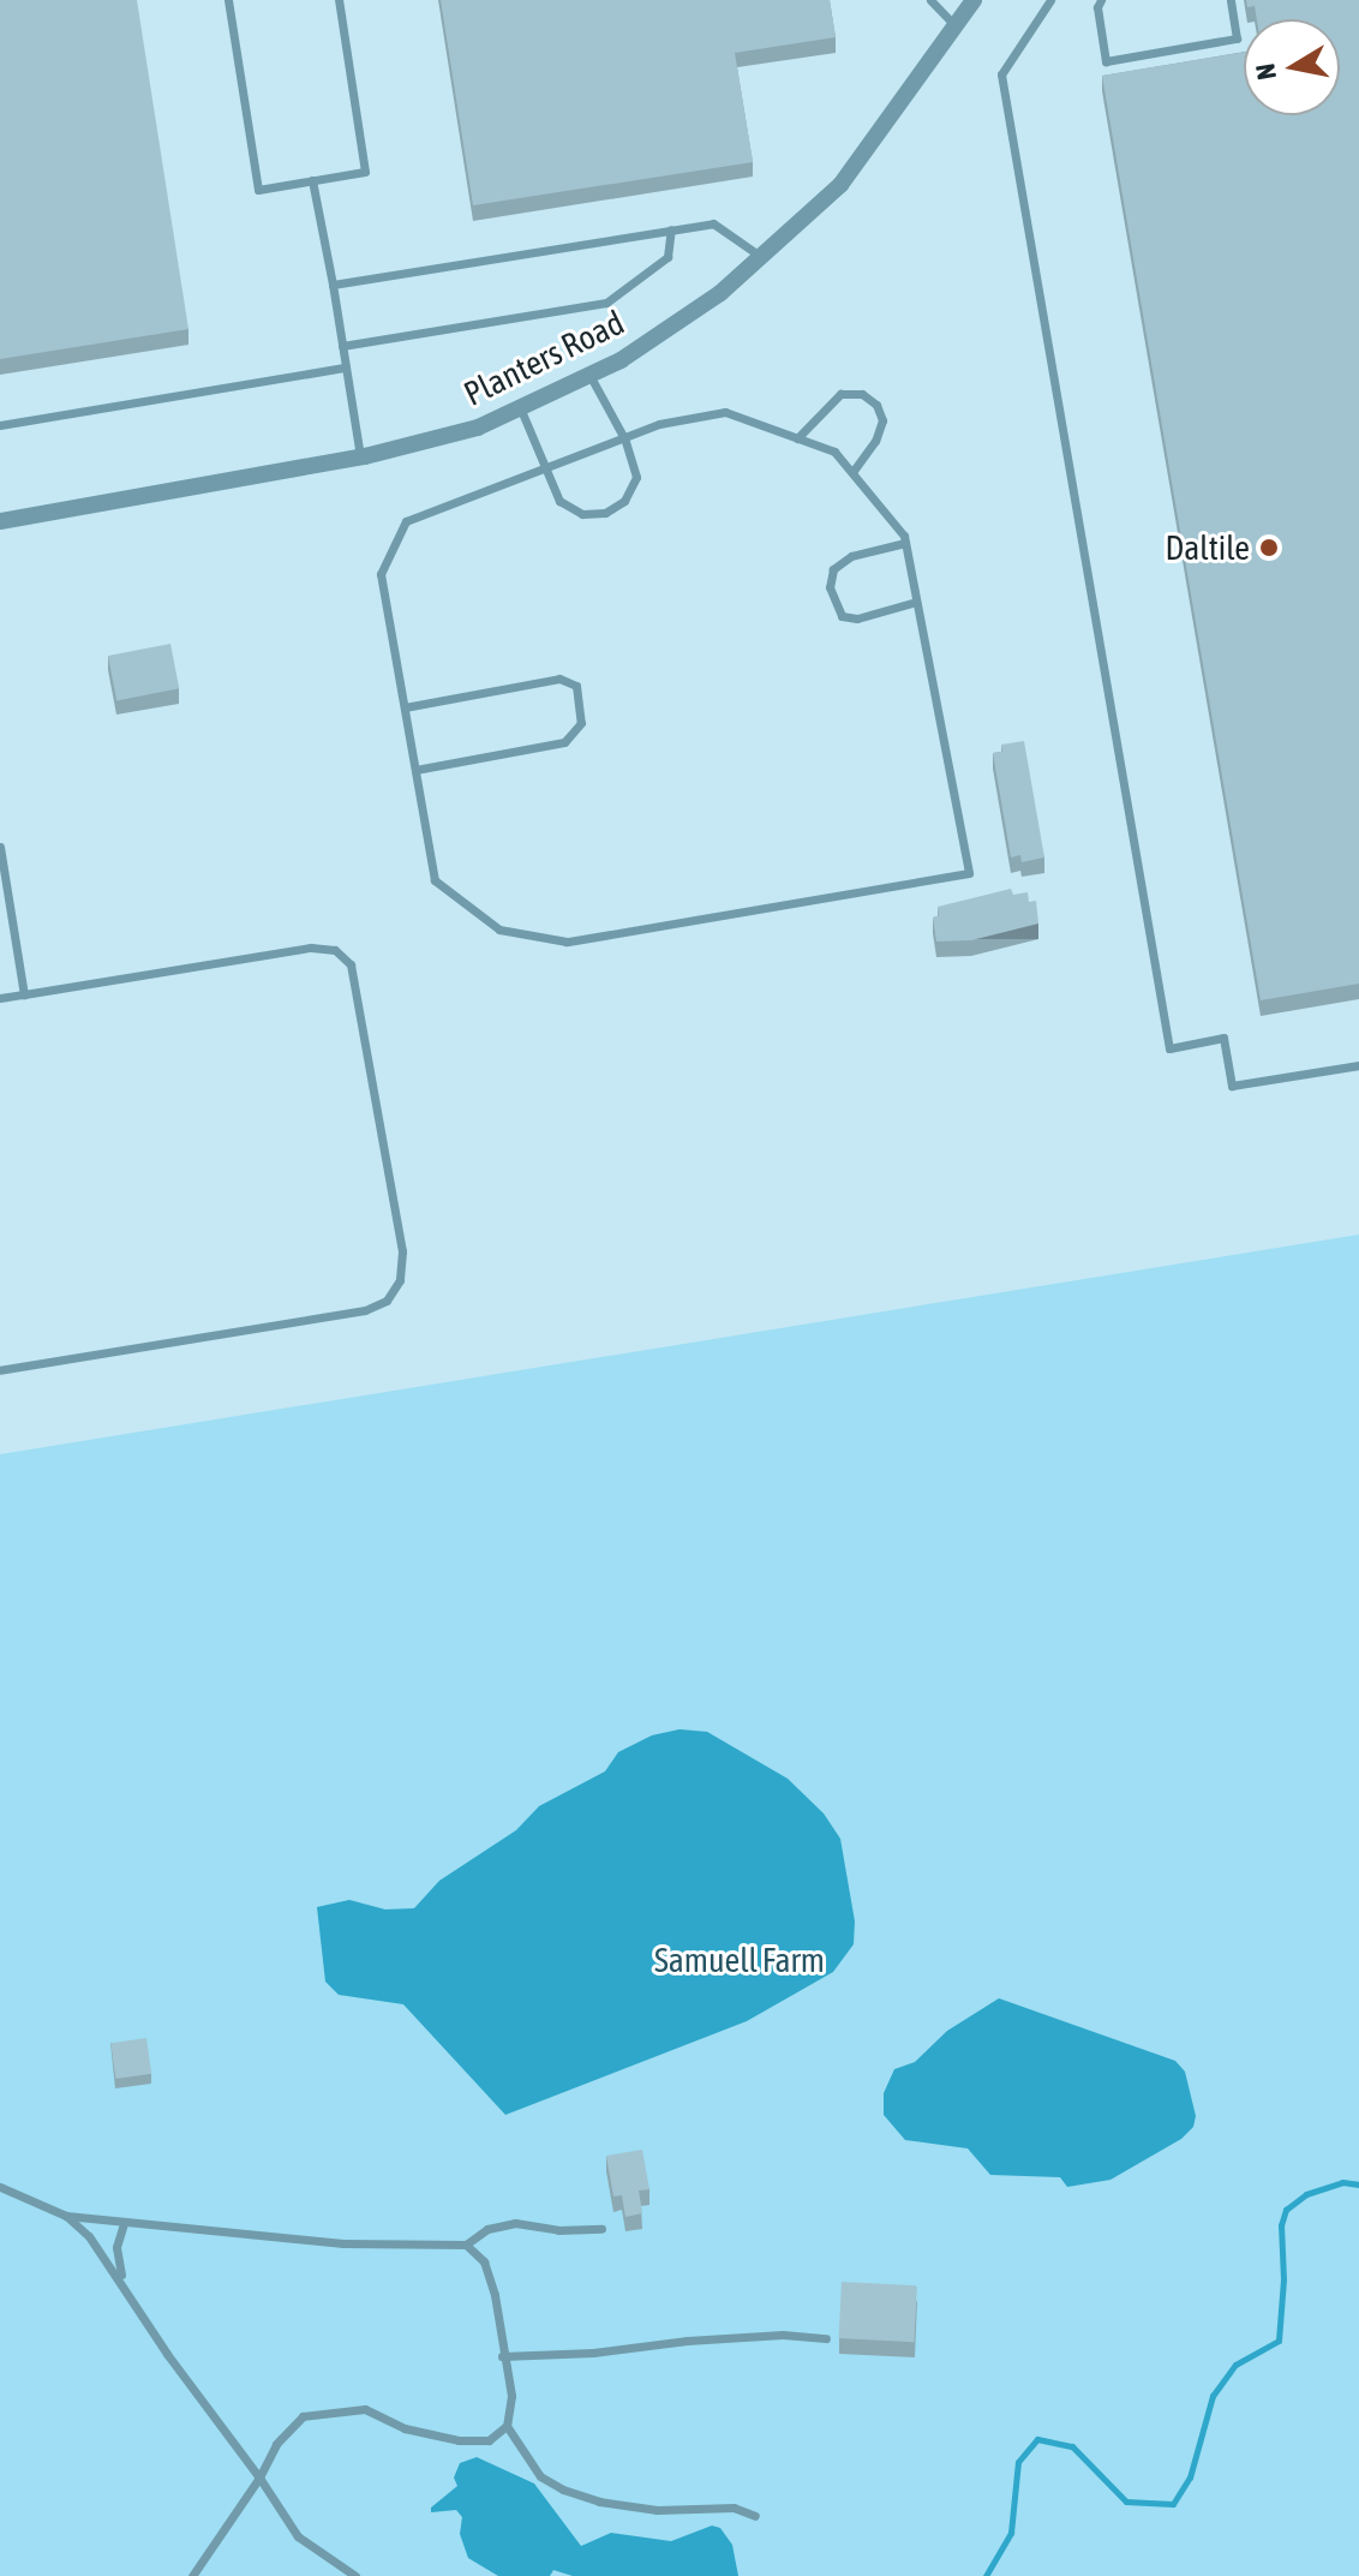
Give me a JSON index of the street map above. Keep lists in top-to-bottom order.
{
  "streets": {
    "street": ["Planters Road"]
  },
  "parks": ["Samuell Farm"],
  "places": ["Daltile"],
  "north": "left"
}
